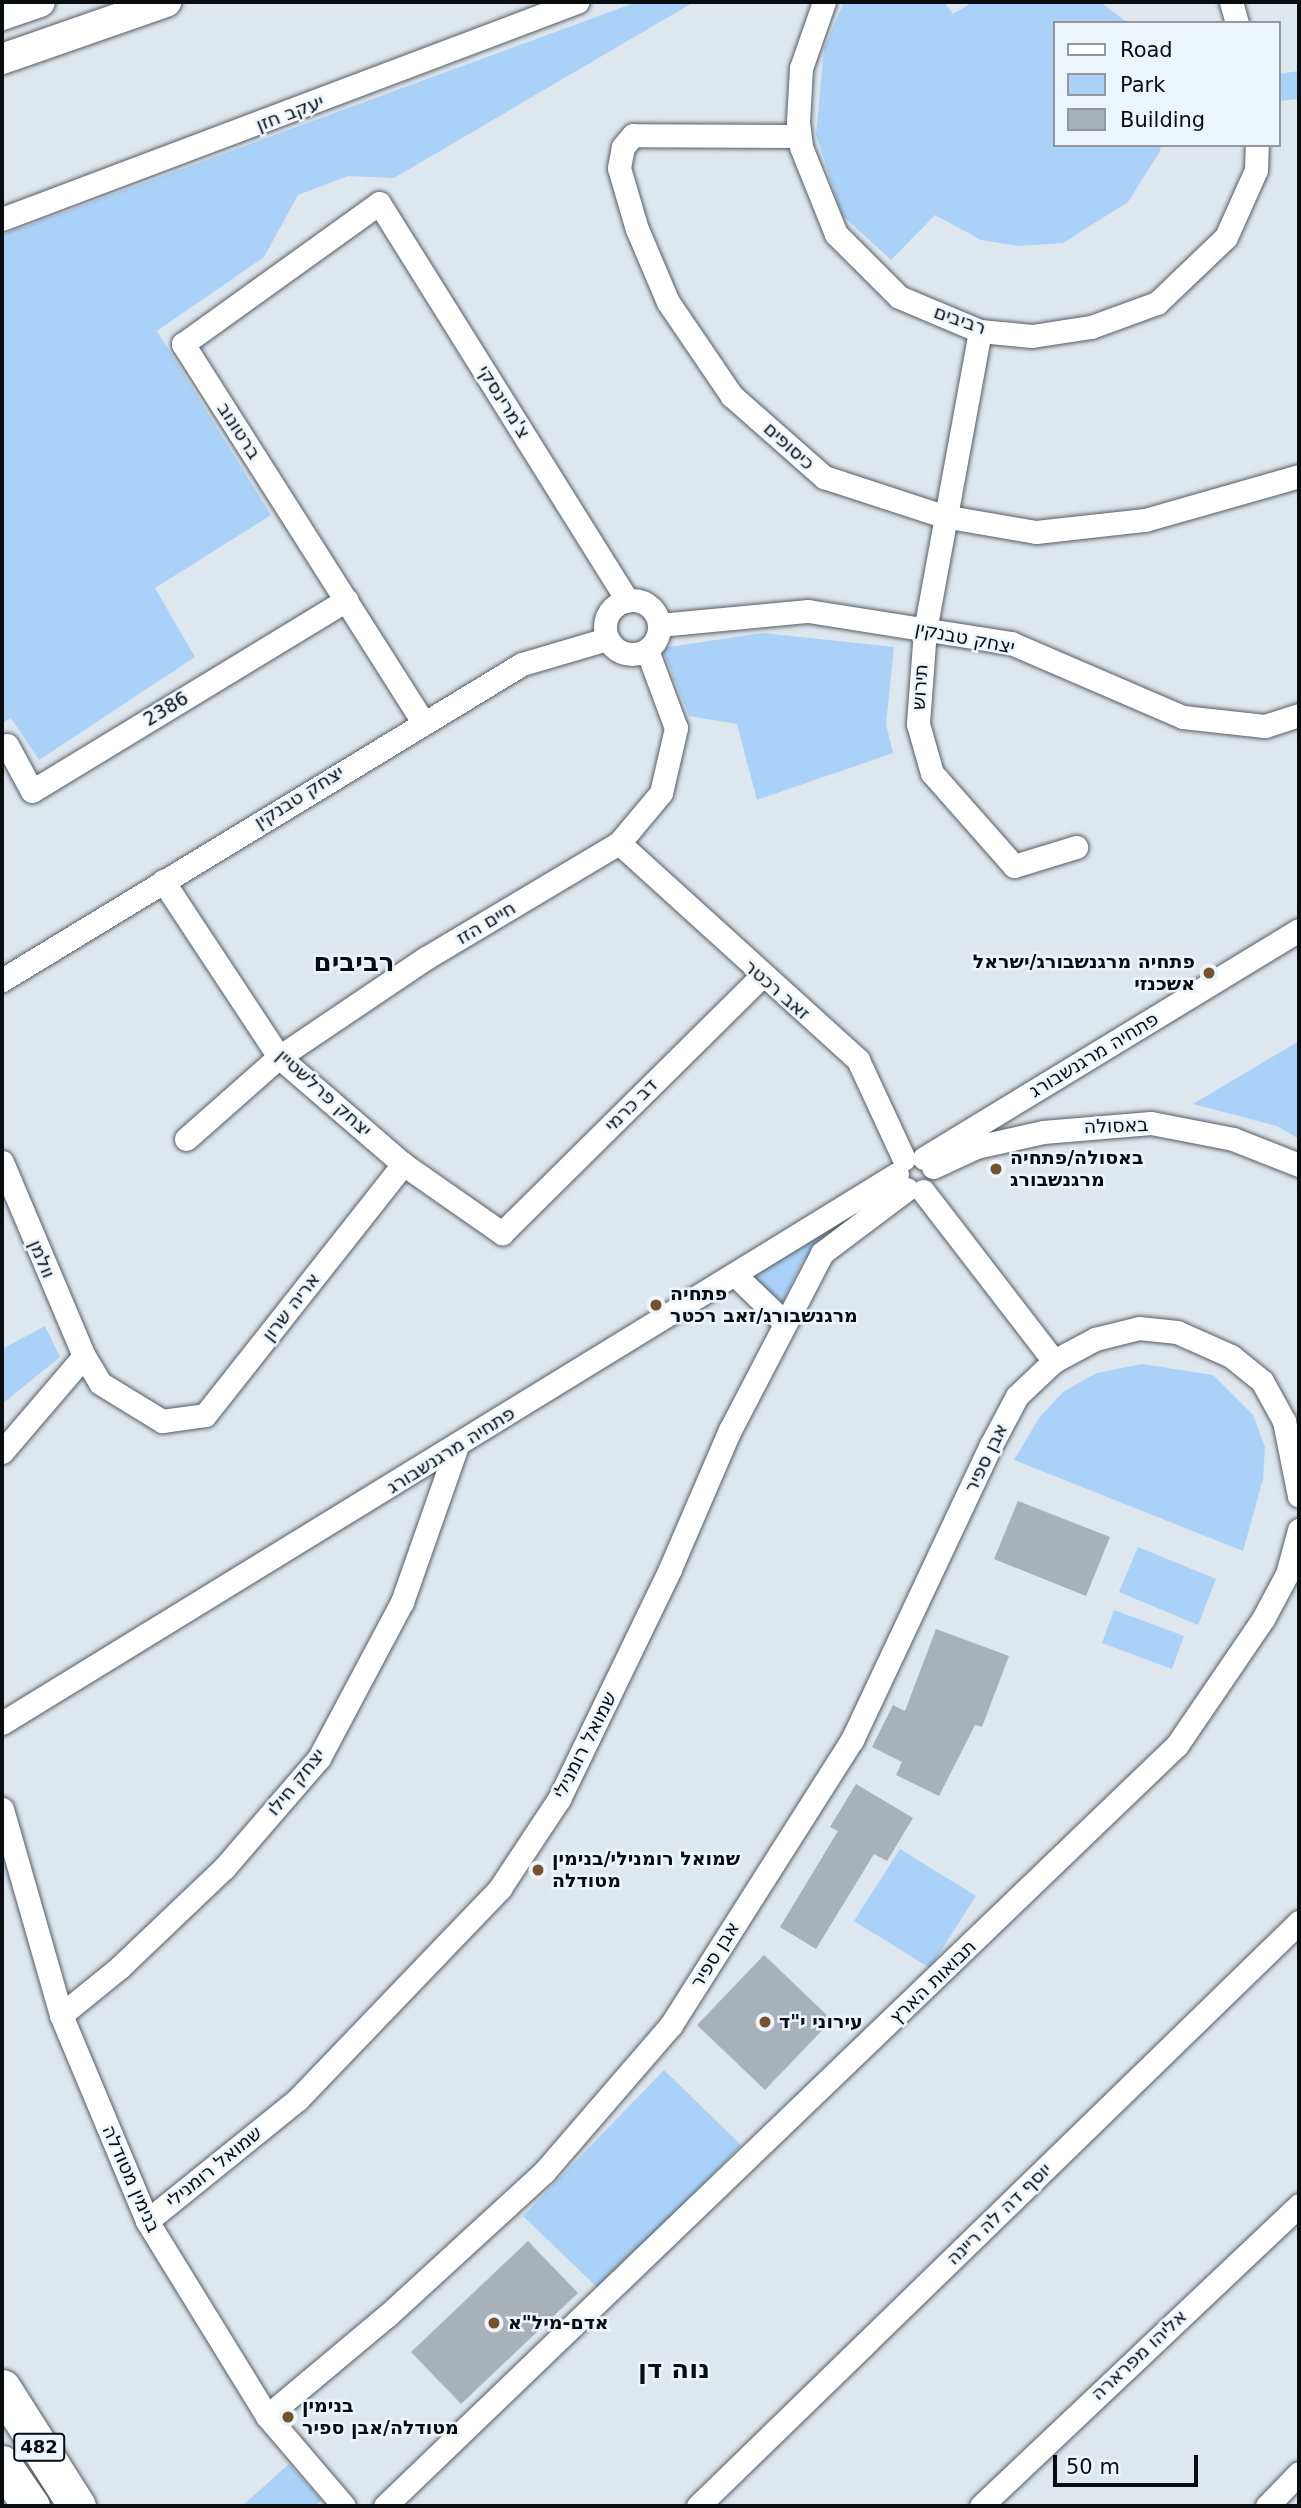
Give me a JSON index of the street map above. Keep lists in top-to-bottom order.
{
  "streets": {
    "main road": ["482"],
    "street": [
      "יעקב חזן",
      "רביבים",
      "צ'מרינסקי",
      "ברטונוב",
      "כיסופים",
      "יצחק טבנקין",
      "תירוש",
      "2386",
      "חיים הזז",
      "זאב רכטר",
      "פתחיה מרגנשבורג",
      "יצחק פרלשטיין",
      "דב כרמי",
      "באסולה",
      "וולמן",
      "אריה שרון",
      "אבן ספיר",
      "שמואל רומנילי",
      "יצחק חילו",
      "תבואות הארץ",
      "בנימין מטודלה",
      "יוסף דה לה ריינה",
      "אליהו מפרארה"
    ]
  },
  "crossings": [
    ["רביבים", "כיסופים"],
    ["רביבים", "תירוש"],
    ["צ'מרינסקי", "ברטונוב"],
    ["צ'מרינסקי", "יצחק טבנקין"],
    ["צ'מרינסקי", "חיים הזז"],
    ["ברטונוב", "יצחק טבנקין"],
    ["ברטונוב", "2386"],
    ["כיסופים", "תירוש"],
    ["יצחק טבנקין", "תירוש"],
    ["יצחק טבנקין", "חיים הזז"],
    ["יצחק טבנקין", "יצחק פרלשטיין"],
    ["חיים הזז", "זאב רכטר"],
    ["חיים הזז", "יצחק פרלשטיין"],
    ["זאב רכטר", "פתחיה מרגנשבורג"],
    ["זאב רכטר", "דב כרמי"],
    ["זאב רכטר", "באסולה"],
    ["זאב רכטר", "אבן ספיר"],
    ["זאב רכטר", "שמואל רומנילי"],
    ["פתחיה מרגנשבורג", "באסולה"],
    ["פתחיה מרגנשבורג", "שמואל רומנילי"],
    ["פתחיה מרגנשבורג", "יצחק חילו"],
    ["יצחק פרלשטיין", "דב כרמי"],
    ["יצחק פרלשטיין", "אריה שרון"],
    ["באסולה", "שמואל רומנילי"],
    ["וולמן", "אריה שרון"],
    ["אבן ספיר", "בנימין מטודלה"],
    ["שמואל רומנילי", "בנימין מטודלה"],
    ["יצחק חילו", "בנימין מטודלה"]
  ],
  "districts": ["רביבים", "נוה דן"],
  "places": [
    "פתחיה מרגנשבורג/ישראל אשכנזי",
    "באסולה/פתחיה מרגנשבורג",
    "פתחיה מרגנשבורג/זאב רכטר",
    "שמואל רומנילי/בנימין מטודלה",
    "עירוני י\"ד",
    "אדם-מיל\"א",
    "בנימין מטודלה/אבן ספיר"
  ],
  "legend": ["Road", "Park", "Building"],
  "scale_bar": "50 m"
}
